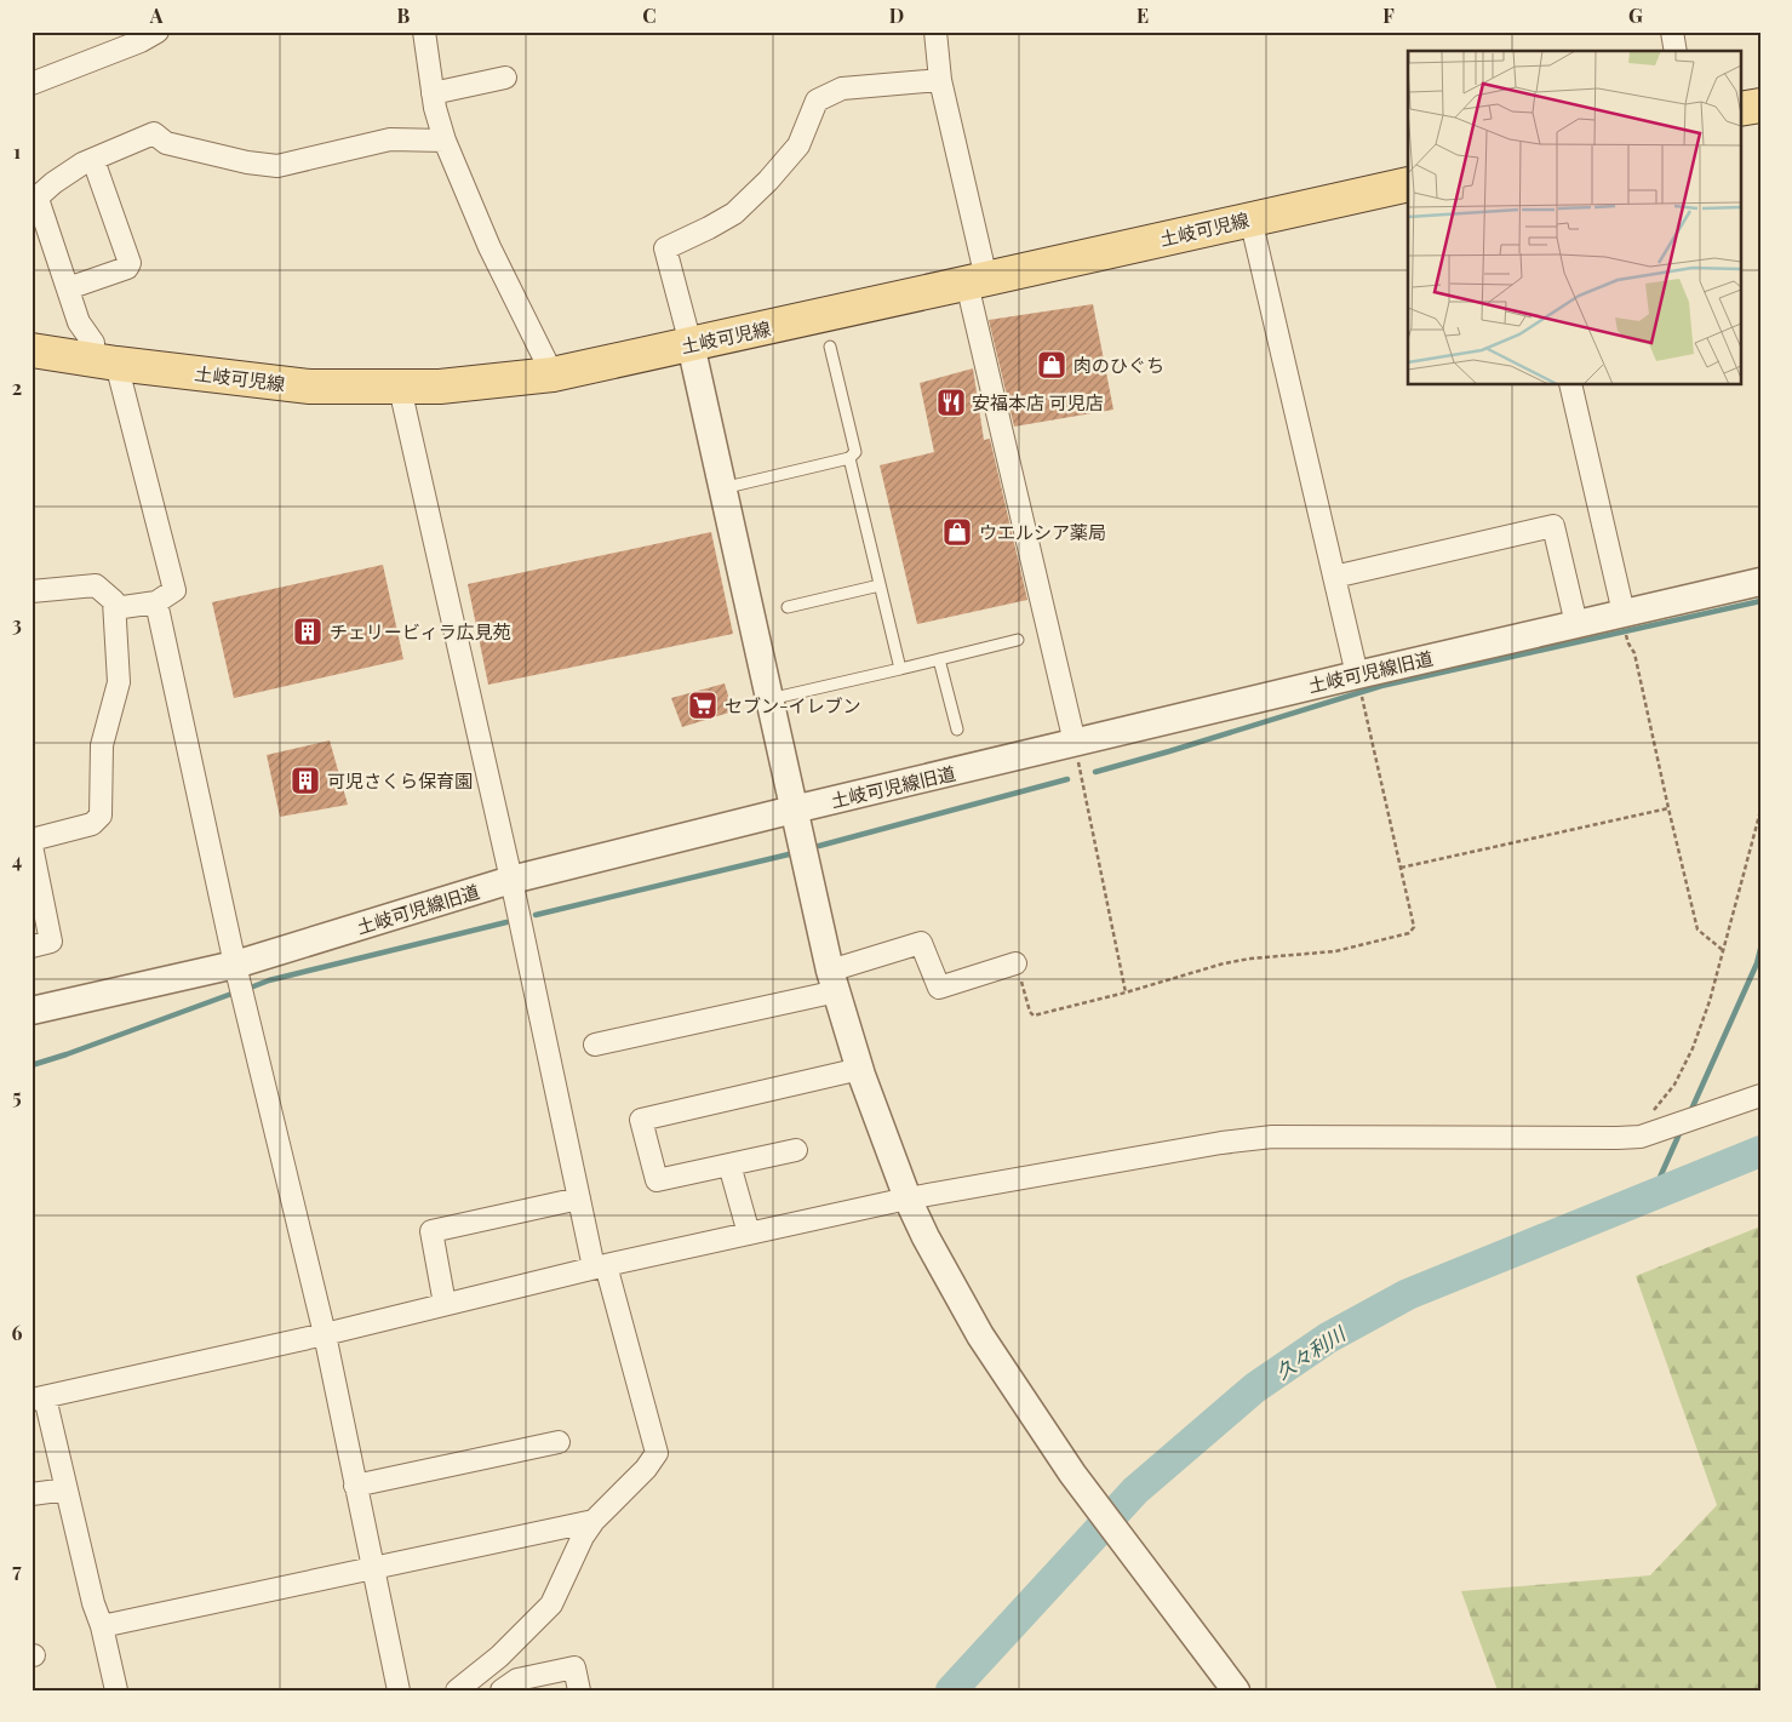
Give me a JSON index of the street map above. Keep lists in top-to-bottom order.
{
  "streets": {
    "main road": ["土岐可児線"],
    "street": ["土岐可児線旧道"]
  },
  "water": ["久々利川"],
  "places": {
    "shop": ["肉のひぐち", "ウエルシア薬局"],
    "restaurant": ["安福本店 可児店"],
    "building": ["チェリービィラ広見苑", "可児さくら保育園"],
    "supermarket": ["セブン-イレブン"]
  },
  "grid": {
    "columns": [
      "A",
      "B",
      "C",
      "D",
      "E",
      "F",
      "G"
    ],
    "rows": [
      "1",
      "2",
      "3",
      "4",
      "5",
      "6",
      "7"
    ]
  }
}
